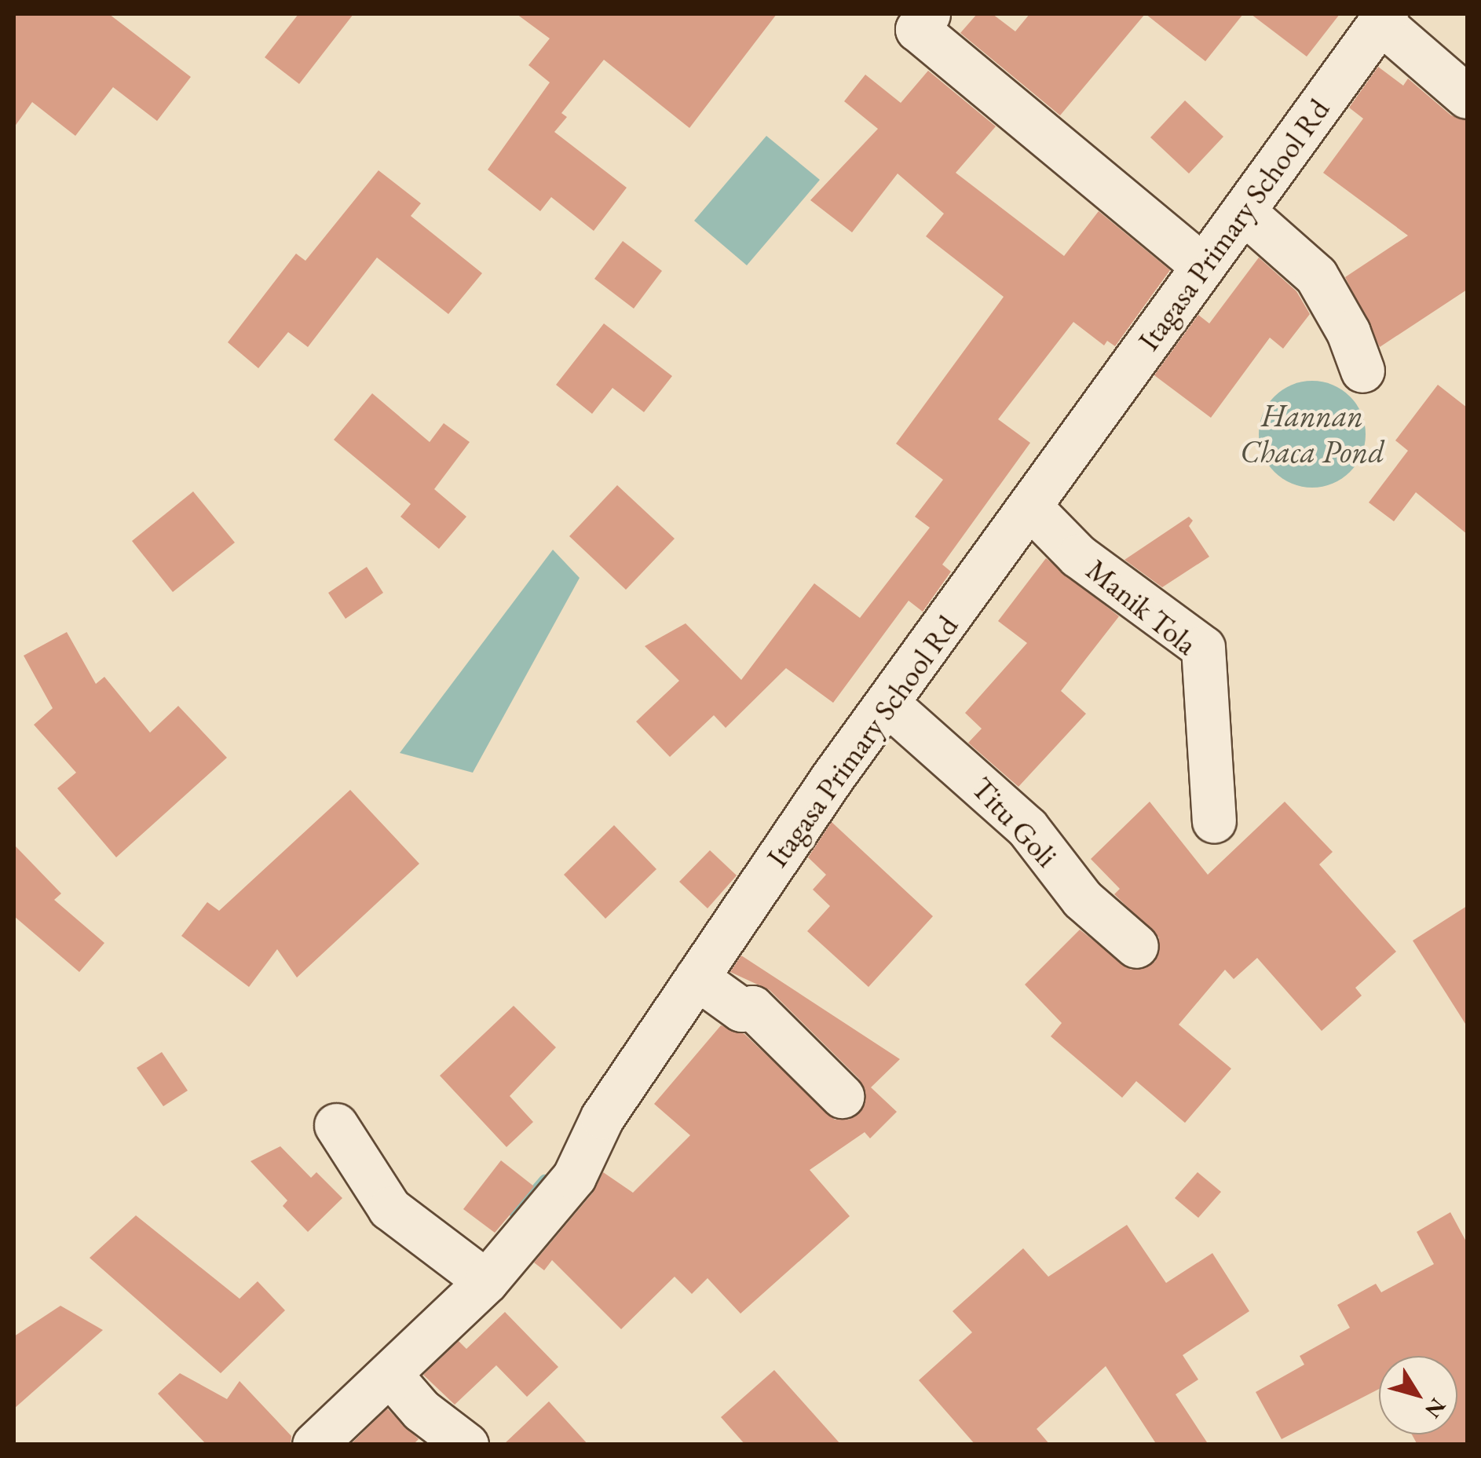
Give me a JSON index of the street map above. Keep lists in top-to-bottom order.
{
  "streets": {
    "street": ["Itagasa Primary School Rd", "Manik Tola", "Titu Goli"]
  },
  "crossings": [
    ["Itagasa Primary School Rd", "Manik Tola"],
    ["Itagasa Primary School Rd", "Titu Goli"]
  ],
  "water": ["Hannan Chaca Pond"],
  "north": "bottom right"
}
